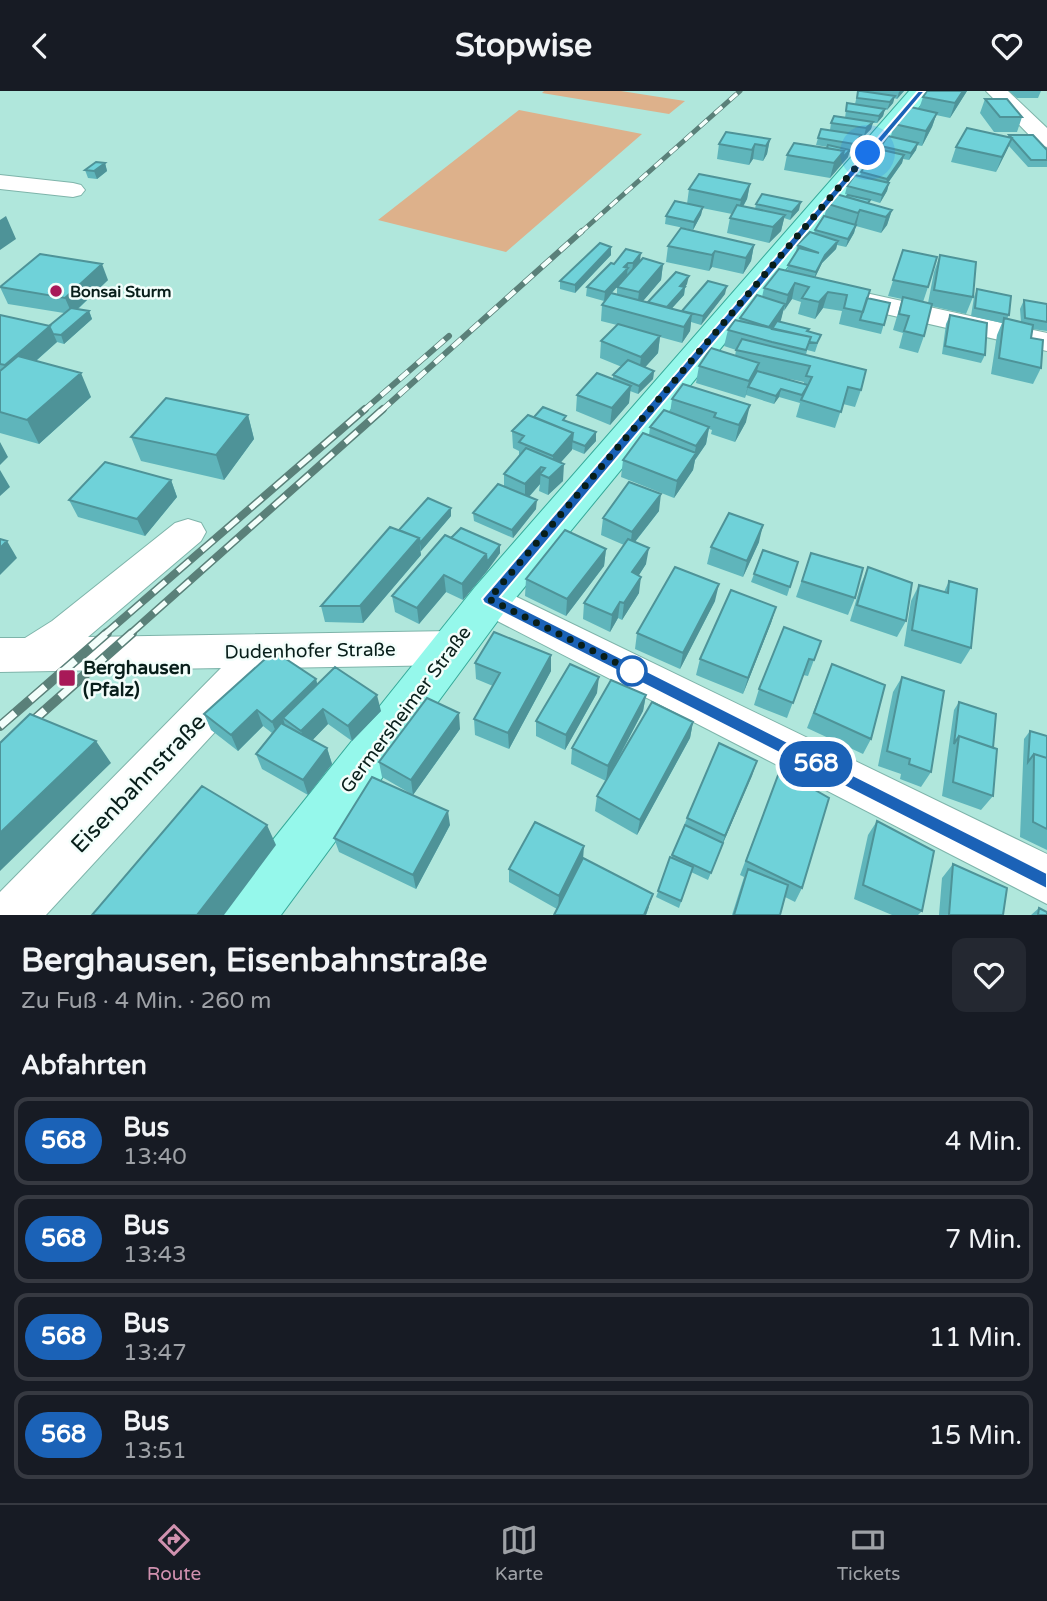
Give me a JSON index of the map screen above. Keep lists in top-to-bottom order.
{
  "streets": {
    "main road": ["Germersheimer Straße"],
    "street": ["Dudenhofer Straße", "Eisenbahnstraße"]
  },
  "crossings": [
    ["Dudenhofer Straße", "Germersheimer Straße"],
    ["Dudenhofer Straße", "Eisenbahnstraße"]
  ],
  "places": {
    "other": ["Bonsai Sturm"],
    "transit": ["Berghausen (Pfalz)"]
  },
  "lines": ["bus line 568"],
  "page": {
    "header": "Stopwise",
    "on_map": "568",
    "heading": [
      ["Berghausen, Eisenbahnstraße", "Zu Fuß · 4 Min. · 260 m"],
      "Abfahrten"
    ],
    "list": [
      {
        "mark": "568",
        "name": "Bus",
        "note": "13:40",
        "value": "4 Min."
      },
      {
        "mark": "568",
        "name": "Bus",
        "note": "13:43",
        "value": "7 Min."
      },
      {
        "mark": "568",
        "name": "Bus",
        "note": "13:47",
        "value": "11 Min."
      },
      {
        "mark": "568",
        "name": "Bus",
        "note": "13:51",
        "value": "15 Min."
      }
    ],
    "tabs": ["Route", "Karte", "Tickets"]
  }
}
